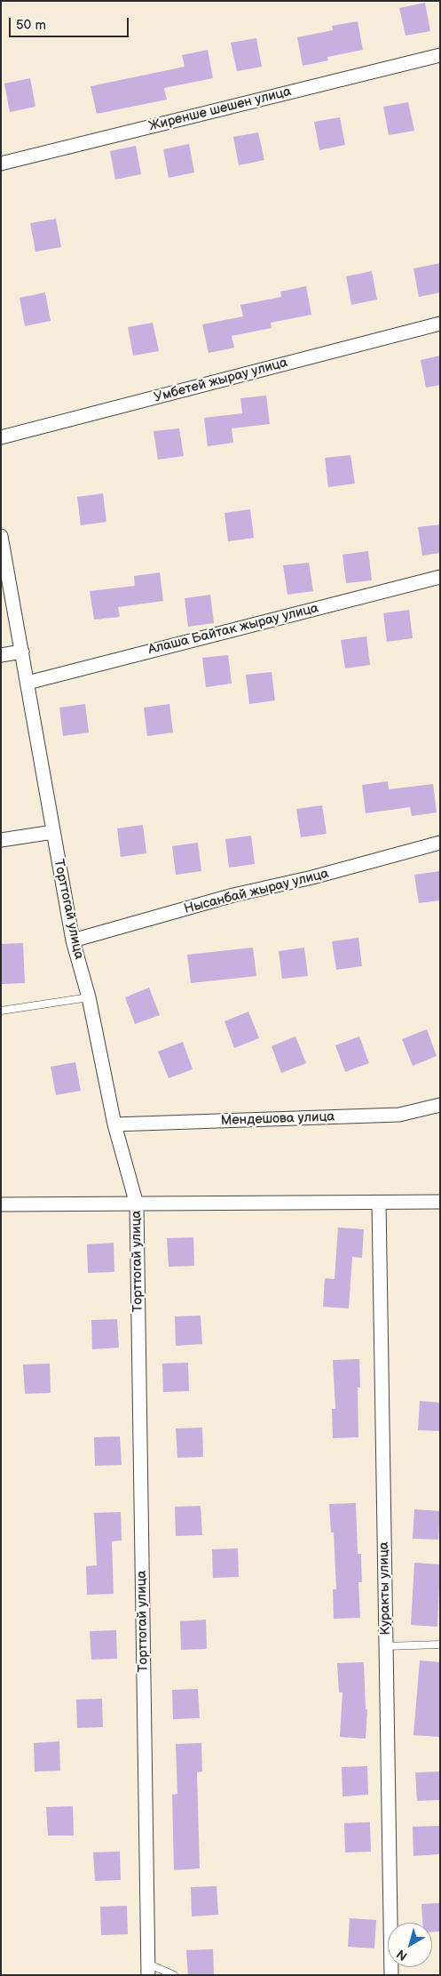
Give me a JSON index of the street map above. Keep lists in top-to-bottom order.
{
  "streets": {
    "street": [
      "Жиренше шешен улица",
      "Умбетей жырау улица",
      "Алаша Байтак жырау улица",
      "Нысанбай жырау улица",
      "Торттогай улица",
      "Мендешова улица",
      "Куракты улица"
    ]
  },
  "crossings": [
    ["Алаша Байтак жырау улица", "Торттогай улица"],
    ["Нысанбай жырау улица", "Торттогай улица"],
    ["Торттогай улица", "Мендешова улица"]
  ],
  "scale_bar": "50 m",
  "north": "bottom left"
}
